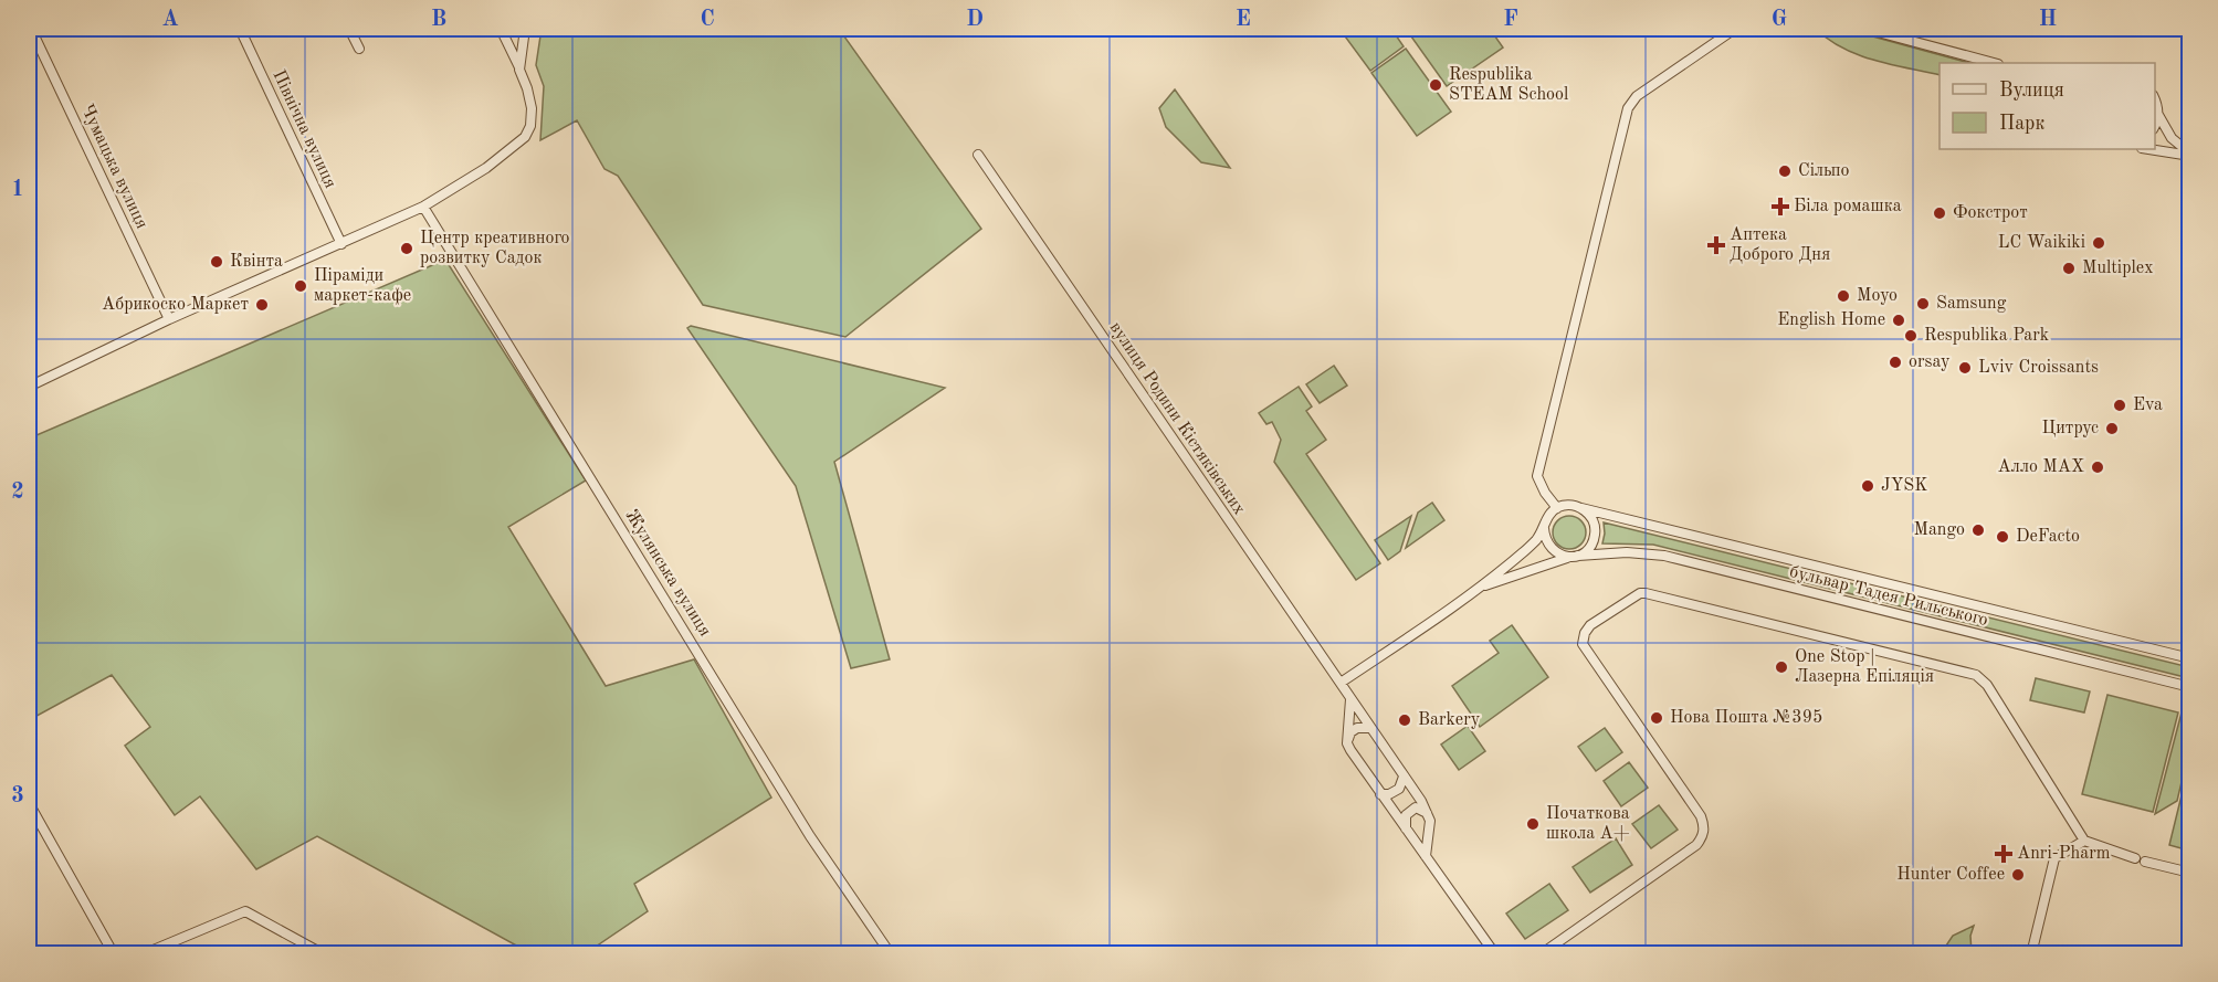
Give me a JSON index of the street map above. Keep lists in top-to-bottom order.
{
  "streets": {
    "street": [
      "Північна вулиця",
      "Чумацька вулиця",
      "вулиця Родини Кістяківських",
      "Жулянська вулиця",
      "бульвар Тадея Рильського"
    ]
  },
  "crossings": [
    ["вулиця Родини Кістяківських", "бульвар Тадея Рильського"]
  ],
  "places": {
    "other": [
      "Respublika STEAM School",
      "Сільпо",
      "Фокстрот",
      "LC Waikiki",
      "Центр креативного розвитку Садок",
      "Квінта",
      "Multiplex",
      "Піраміди маркет-кафе",
      "Moyo",
      "Samsung",
      "Абрикоско Маркет",
      "English Home",
      "Respublika Park",
      "orsay",
      "Lviv Croissants",
      "Eva",
      "Цитрус",
      "Алло MAX",
      "JYSK",
      "Mango",
      "DeFacto",
      "One Stop | Лазерна Епіляція",
      "Нова Пошта №395",
      "Barkery",
      "Початкова школа А+",
      "Hunter Coffee"
    ],
    "health": ["Біла ромашка", "Аптека Доброго Дня", "Anri-Pharm"]
  },
  "legend": ["Вулиця", "Парк"],
  "grid": {
    "columns": [
      "A",
      "B",
      "C",
      "D",
      "E",
      "F",
      "G",
      "H"
    ],
    "rows": ["1", "2", "3"]
  }
}
